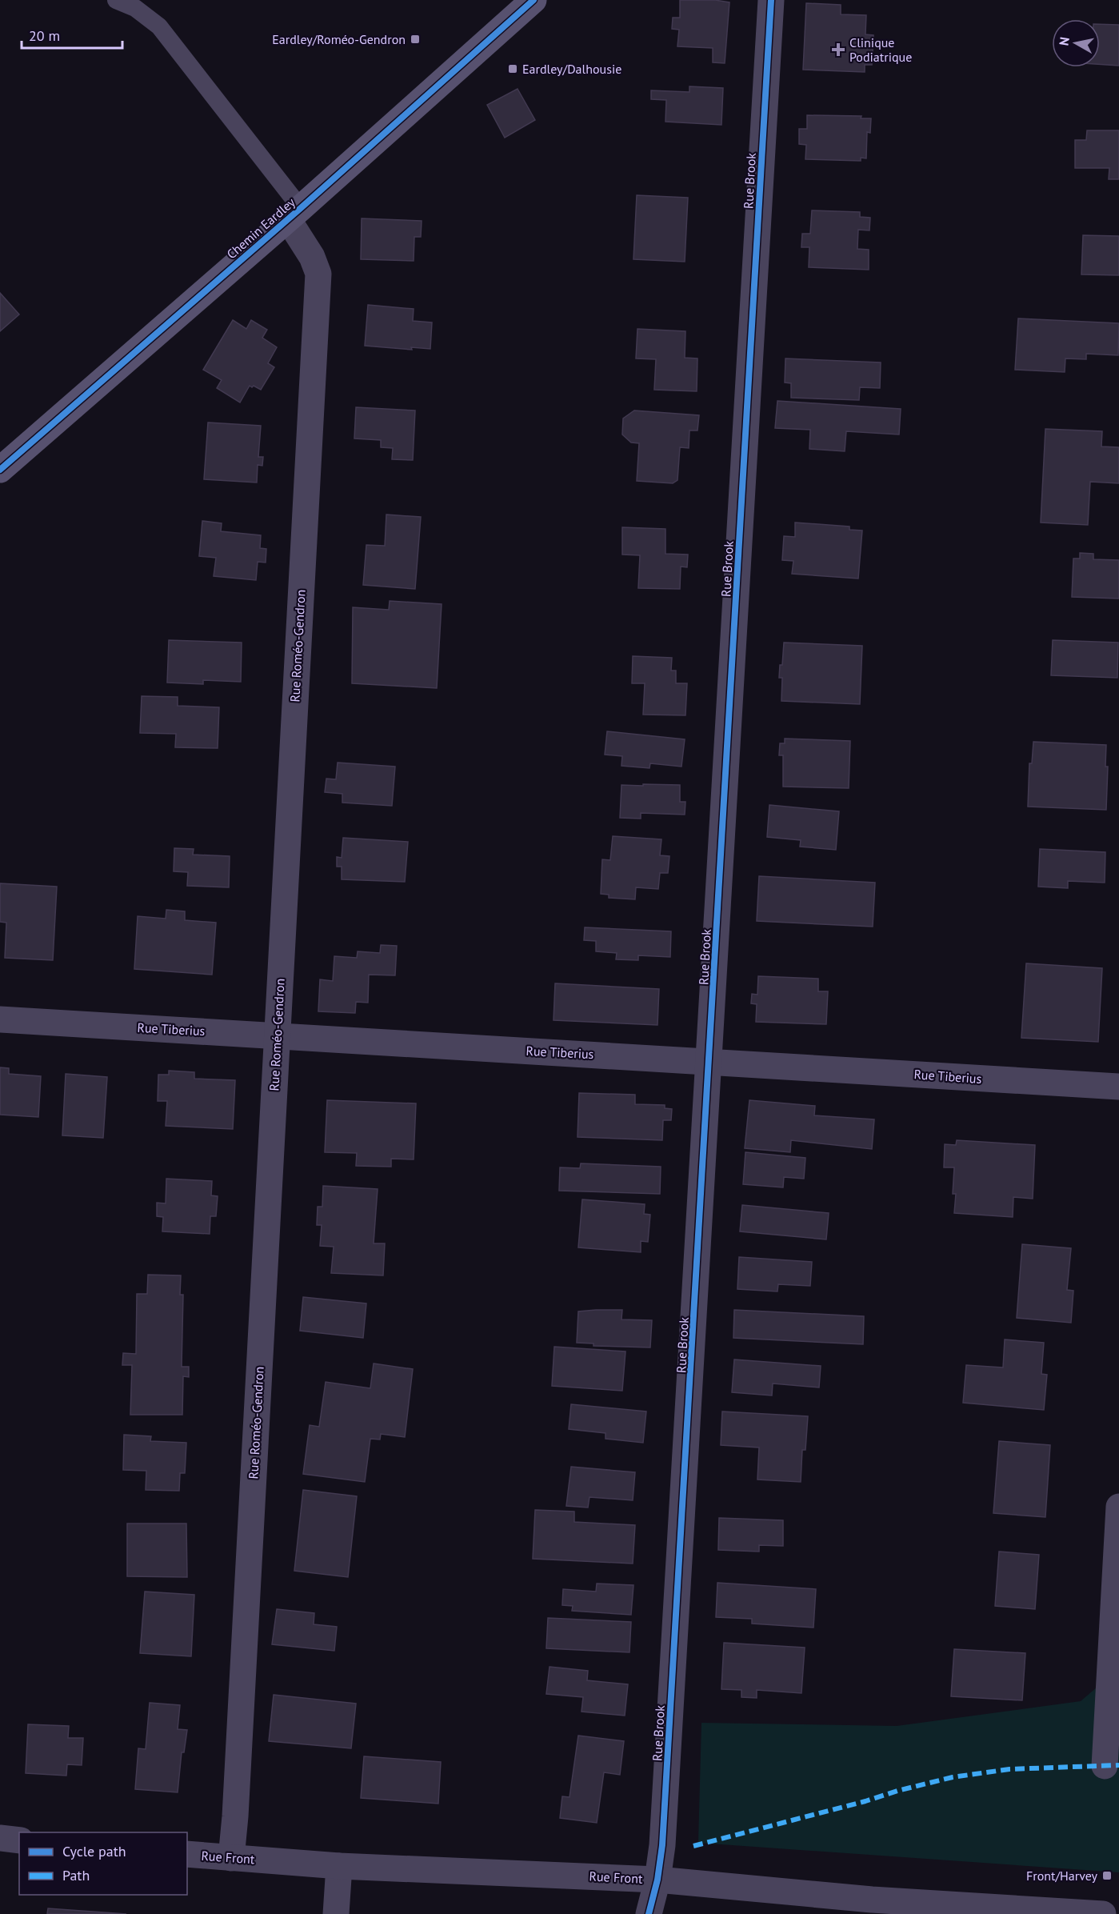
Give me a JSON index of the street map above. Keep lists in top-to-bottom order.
{
  "streets": {
    "main road": ["Chemin Eardley"],
    "street": [
      "Rue Brook",
      "Rue Roméo-Gendron",
      "Rue Tiberius",
      "Rue Front"
    ]
  },
  "crossings": [
    ["Rue Brook", "Rue Tiberius"],
    ["Rue Brook", "Rue Front"],
    ["Chemin Eardley", "Rue Roméo-Gendron"],
    ["Rue Roméo-Gendron", "Rue Tiberius"],
    ["Rue Roméo-Gendron", "Rue Front"]
  ],
  "places": {
    "transit": ["Eardley/Roméo-Gendron", "Eardley/Dalhousie", "Front/Harvey"],
    "health": ["Clinique Podiatrique"]
  },
  "legend": ["Cycle path", "Path"],
  "scale_bar": "20 m",
  "north": "left"
}
